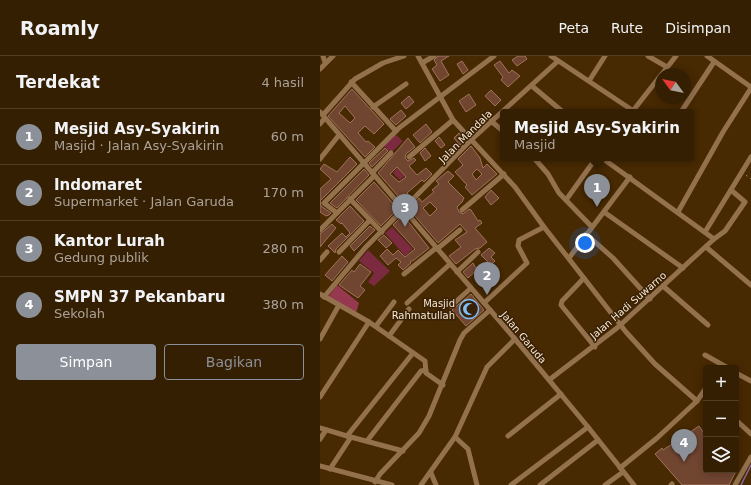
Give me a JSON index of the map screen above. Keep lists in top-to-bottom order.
{
  "streets": {
    "street": ["Jalan Mandala", "Jalan Hadi Suwarno", "Jalan Garuda"]
  },
  "crossings": [
    ["Jalan Mandala", "Jalan Garuda"],
    ["Jalan Hadi Suwarno", "Jalan Garuda"]
  ],
  "places": {
    "mosque": ["Masjid Rahmatullah"]
  },
  "north": "top left",
  "page": {
    "header": "Roamly",
    "nav": ["Peta", "Rute", "Disimpan"],
    "heading": ["Terdekat", "4 hasil"],
    "list": [
      {
        "mark": "1",
        "name": "Mesjid Asy-Syakirin",
        "note": "Masjid · Jalan Asy-Syakirin",
        "value": "60 m"
      },
      {
        "mark": "2",
        "name": "Indomaret",
        "note": "Supermarket · Jalan Garuda",
        "value": "170 m"
      },
      {
        "mark": "3",
        "name": "Kantor Lurah",
        "note": "Gedung publik",
        "value": "280 m"
      },
      {
        "mark": "4",
        "name": "SMPN 37 Pekanbaru",
        "note": "Sekolah",
        "value": "380 m"
      }
    ],
    "popup": ["Mesjid Asy-Syakirin", "Masjid"],
    "pins": [
      "1",
      "3",
      "2",
      "4"
    ],
    "buttons": ["Simpan", "Bagikan"],
    "map_buttons": ["+", "−"]
  }
}
